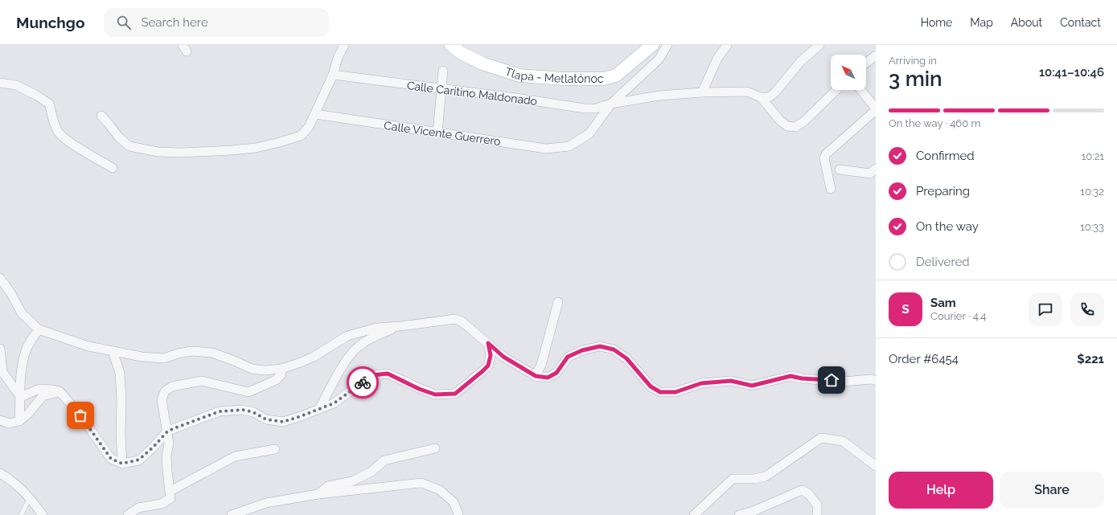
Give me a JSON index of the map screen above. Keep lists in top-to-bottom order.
{
  "streets": {
    "main road": ["Tlapa - Metlatónoc"],
    "street": ["Calle Caritino Maldonado", "Calle Vicente Guerrero"]
  },
  "crossings": [
    ["Calle Caritino Maldonado", "Calle Vicente Guerrero"]
  ],
  "north": "top left",
  "page": {
    "header": "Munchgo",
    "search": "Search here",
    "nav": [
      "Home",
      "Map",
      "About",
      "Contact"
    ],
    "heading": ["3 min", "Arriving in", "10:41–10:46"],
    "panel": [
      "Sam",
      "Courier · 4.4",
      "Order #6454",
      "$221"
    ],
    "bar": "On the way · 460 m",
    "list": [
      ["Confirmed", "10:21"],
      ["Preparing", "10:32"],
      ["On the way", "10:33"],
      "Delivered"
    ],
    "round": "S",
    "buttons": ["Help", "Share"]
  }
}
